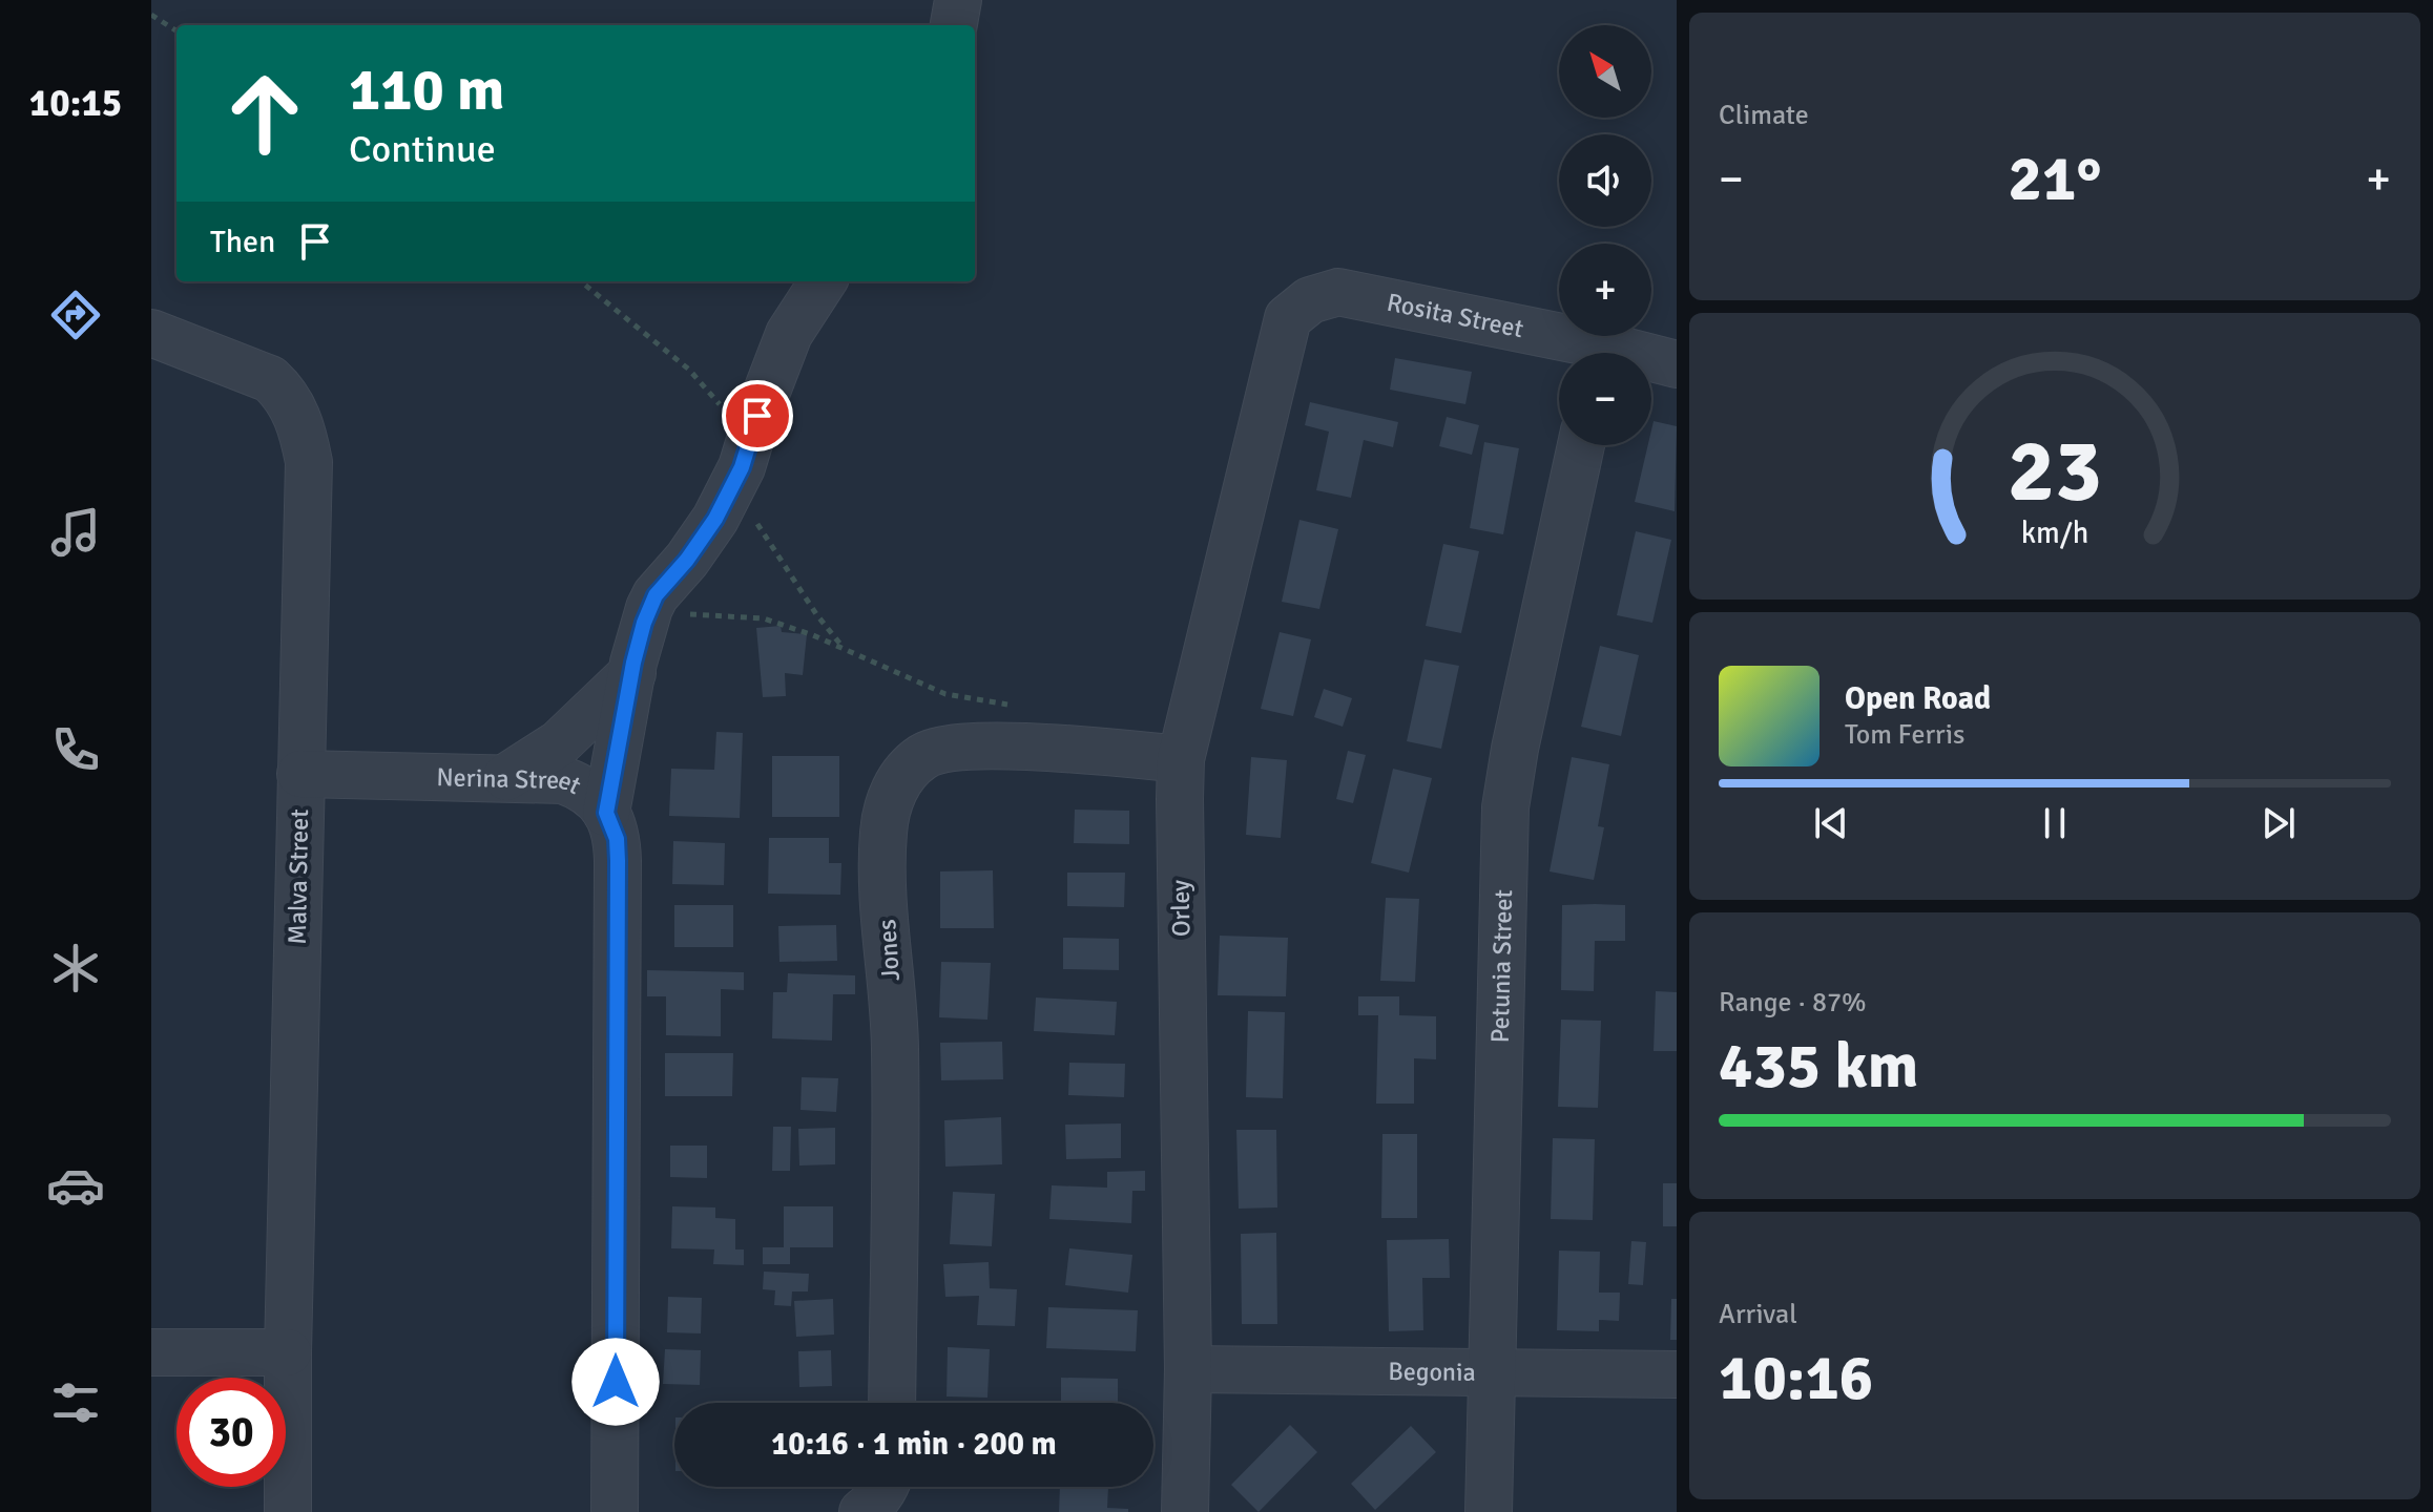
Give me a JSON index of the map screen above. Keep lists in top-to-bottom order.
{
  "streets": {
    "street": [
      "Rosita Street",
      "Nerina Street",
      "Malva Street",
      "Orley",
      "Jones",
      "Petunia Street",
      "Begonia"
    ]
  },
  "crossings": [
    ["Rosita Street", "Orley"],
    ["Nerina Street", "Malva Street"],
    ["Orley", "Jones"],
    ["Orley", "Begonia"],
    ["Petunia Street", "Begonia"]
  ],
  "north": "top left",
  "page": {
    "tabs": "10:15",
    "tile": [
      "Climate",
      ["Range · 87%", "435 km"],
      ["Arrival", "10:16"]
    ],
    "map_buttons": ["+", "−"],
    "turn": ["110 m", "Continue"],
    "heat": ["−", "21°", "+"],
    "then": "Then",
    "song": ["Open Road", "Tom Ferris"],
    "limit": "30",
    "trip": "10:16 · 1 min · 200 m",
    "gauge": ["23", "km/h"]
  }
}
